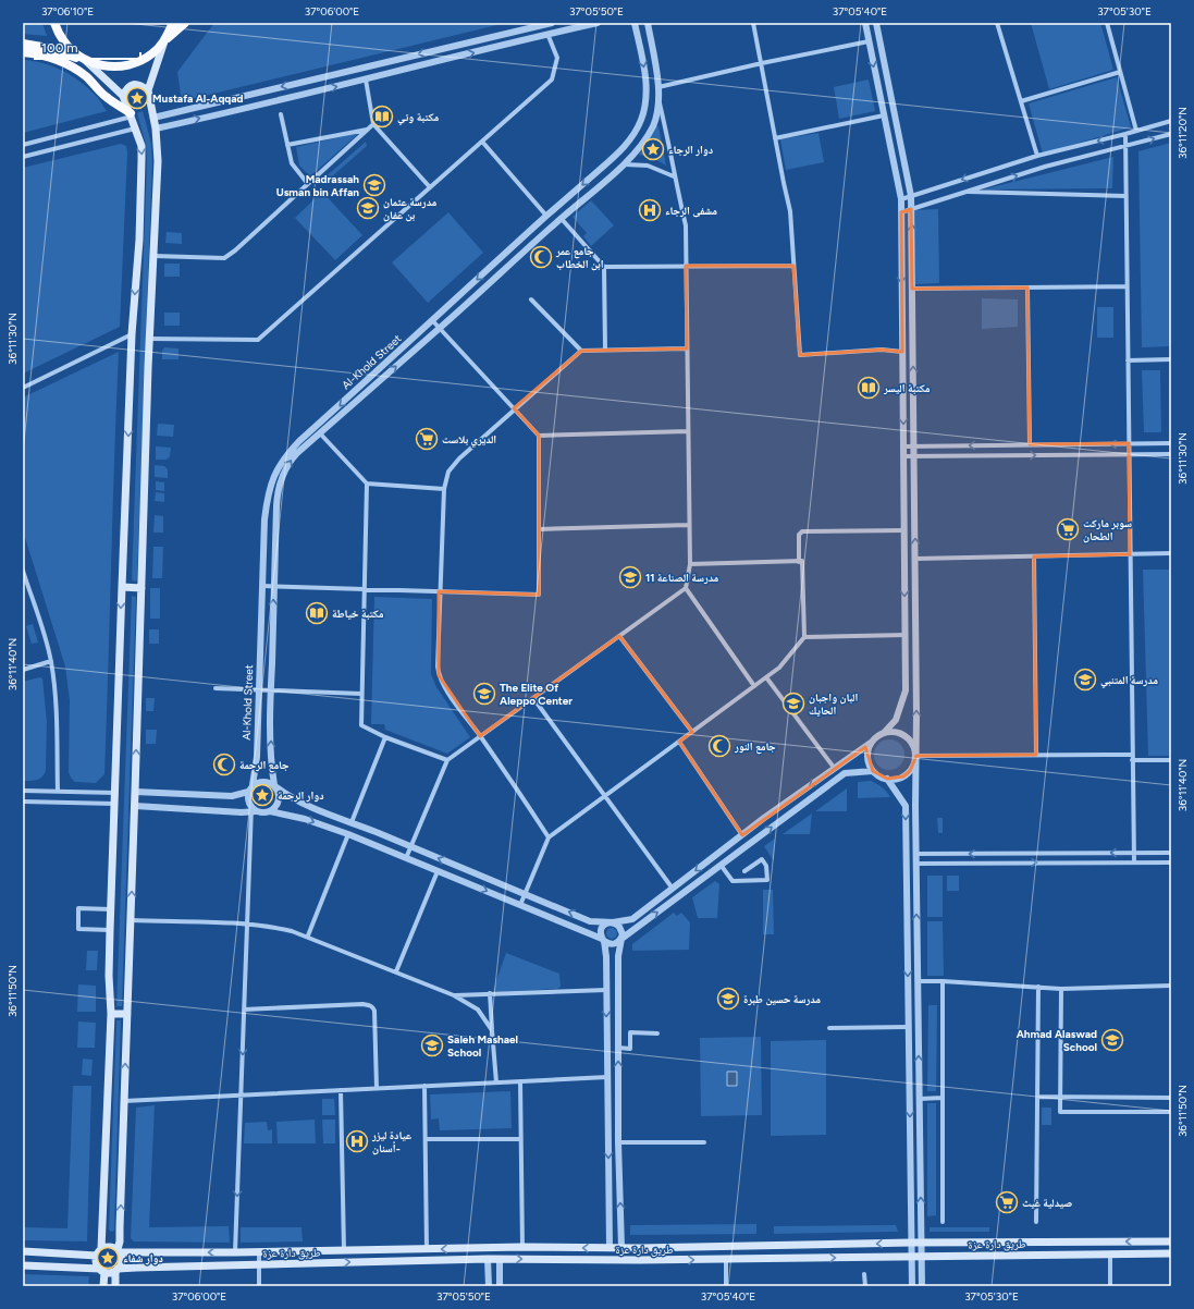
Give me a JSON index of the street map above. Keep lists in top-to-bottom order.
{
  "streets": {
    "main road": ["طريق دارة عزة"],
    "street": ["Al-Khold Street"]
  },
  "places": {
    "place": [
      "Mustafa Al-Aqqad",
      "دوار الرجاء",
      "دوار الرحمة",
      "دوار شفاء"
    ],
    "library": ["مكتبة وتي", "مكتبة اليسر", "مكتبة خياطة"],
    "school or university": [
      "Madrassah Usman bin Affan",
      "مدرسة عثمان بن عفان",
      "مدرسة الصناعة 11",
      "مدرسة المتنبي",
      "The Elite Of Aleppo Center",
      "البان واجبان الحايك",
      "مدرسة حسين طبرة",
      "Ahmad Alaswad School",
      "Saleh Mashael School"
    ],
    "hospital": ["مشفى الرجاء", "عيادة ليزر أسنان-"],
    "mosque": ["جامع عمر ابن الخطاب", "جامع النور", "جامع الرحمة"],
    "supermarket": ["الديري بلاست", "سوبر ماركت الطحان", "صيدلية غيث"]
  },
  "scale_bar": "100 m",
  "coordinates": [
    "37°06'10\"E",
    "37°06'00\"E",
    "37°05'50\"E",
    "37°05'40\"E",
    "37°05'30\"E",
    "36°11'20\"N",
    "36°11'30\"N",
    "36°11'40\"N",
    "36°11'50\"N"
  ]
}
